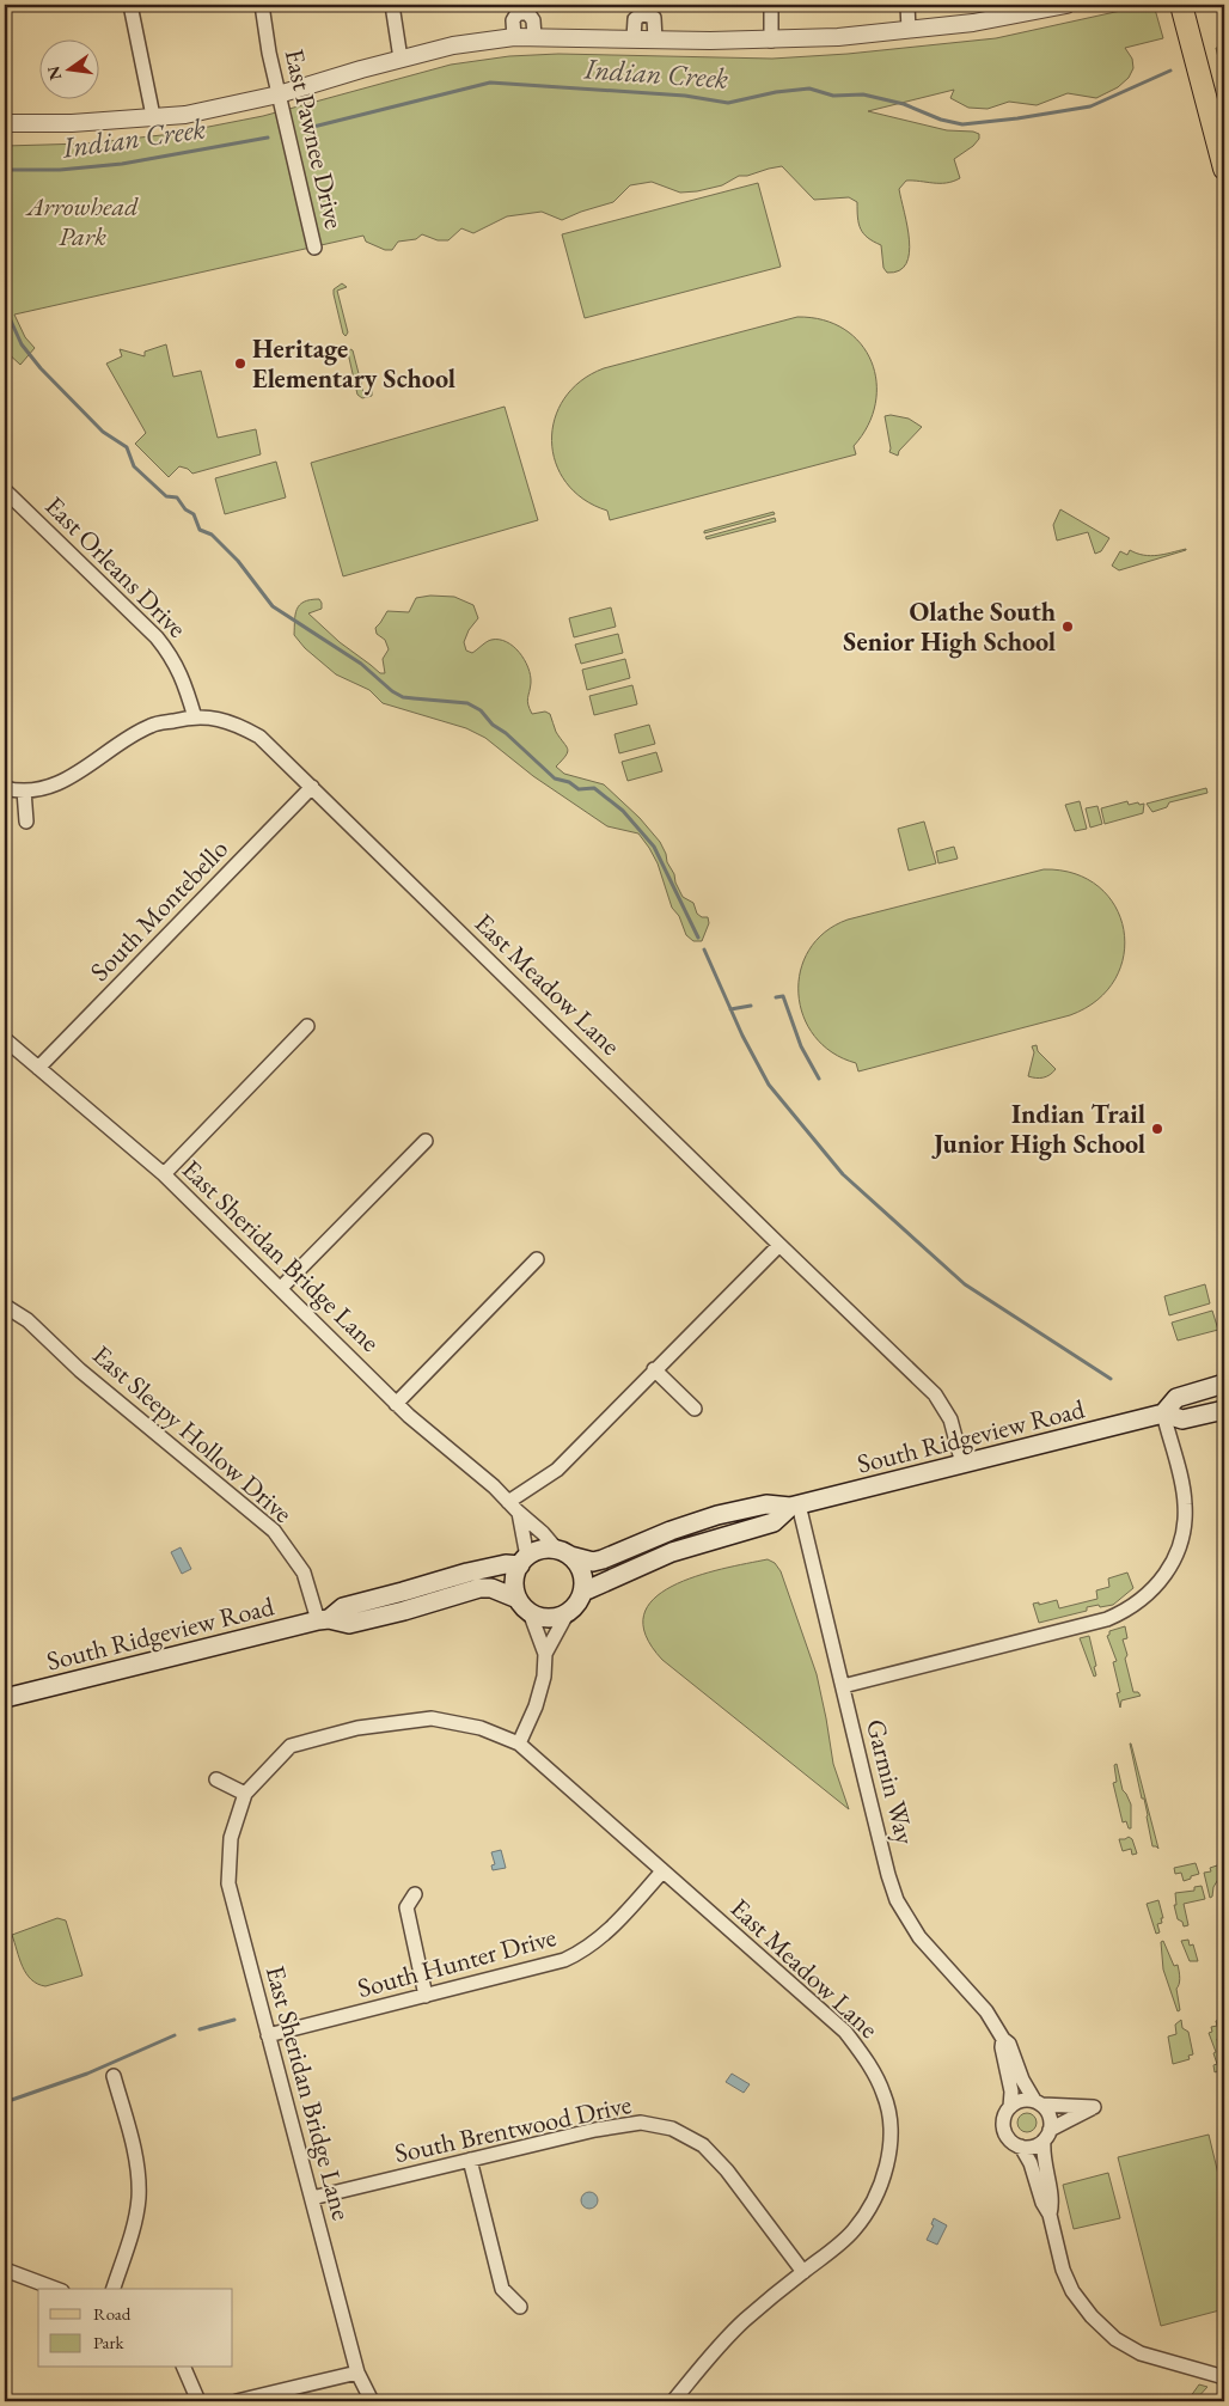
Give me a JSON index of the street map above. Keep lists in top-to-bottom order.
{
  "streets": {
    "main road": ["South Ridgeview Road"],
    "street": [
      "East Pawnee Drive",
      "East Orleans Drive",
      "South Montebello",
      "East Meadow Lane",
      "East Sheridan Bridge Lane",
      "East Sleepy Hollow Drive",
      "Garmin Way",
      "South Hunter Drive",
      "South Brentwood Drive"
    ]
  },
  "crossings": [
    ["East Orleans Drive", "East Meadow Lane"],
    ["South Montebello", "East Meadow Lane"],
    ["South Montebello", "East Sheridan Bridge Lane"],
    ["East Meadow Lane", "East Sheridan Bridge Lane"],
    ["East Meadow Lane", "South Ridgeview Road"],
    ["East Meadow Lane", "South Hunter Drive"],
    ["East Meadow Lane", "South Brentwood Drive"],
    ["East Sheridan Bridge Lane", "South Ridgeview Road"],
    ["East Sheridan Bridge Lane", "South Hunter Drive"],
    ["East Sheridan Bridge Lane", "South Brentwood Drive"],
    ["East Sleepy Hollow Drive", "South Ridgeview Road"],
    ["South Ridgeview Road", "Garmin Way"]
  ],
  "water": ["Indian Creek"],
  "parks": ["Arrowhead Park"],
  "places": ["Heritage Elementary School", "Olathe South Senior High School", "Indian Trail Junior High School"],
  "legend": ["Road", "Park"],
  "north": "left"
}
